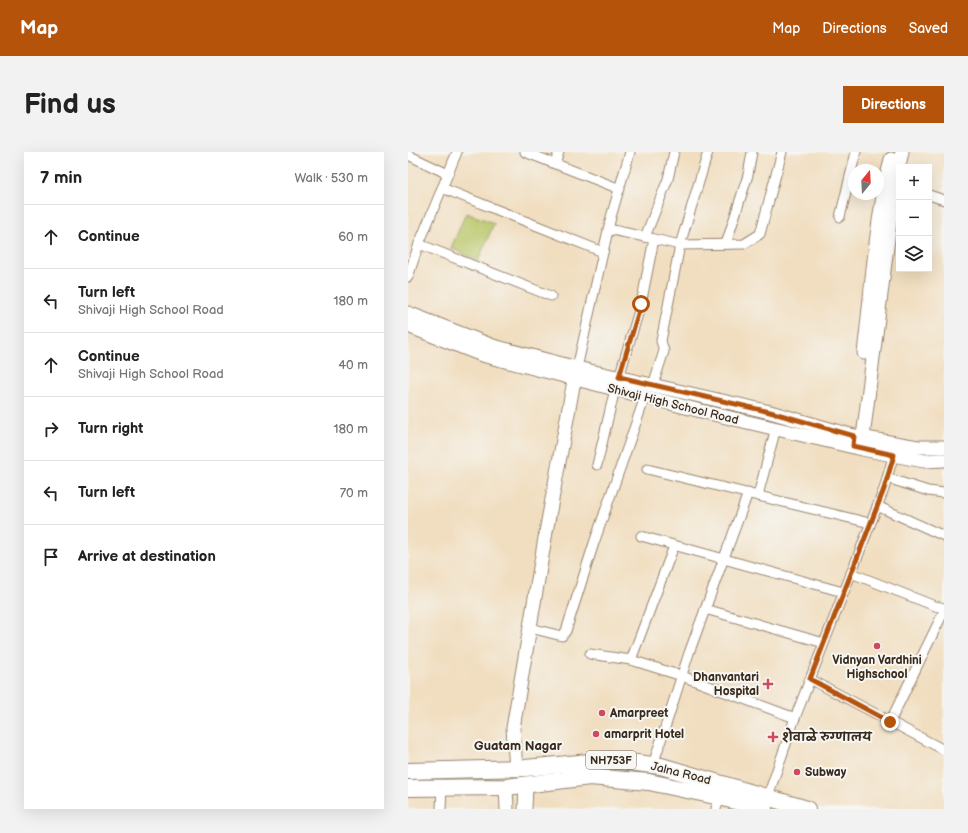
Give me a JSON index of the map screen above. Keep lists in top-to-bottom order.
{
  "streets": {
    "highway": ["NH753F", "Jalna Road"],
    "street": ["Shivaji High School Road"]
  },
  "districts": ["Guatam Nagar"],
  "places": {
    "other": [
      "Vidnyan Vardhini Highschool",
      "Amarpreet",
      "amarprit Hotel",
      "Subway"
    ],
    "health": ["Dhanvantari Hospital", "शेवाळे रुग्णालय"]
  },
  "north": "top",
  "page": {
    "header": "Map",
    "nav": ["Map", "Directions", "Saved"],
    "buttons": "Directions",
    "title": "Find us",
    "heading": ["7 min", "Walk · 530 m"],
    "map_buttons": ["+", "−"],
    "list": [
      ["Continue", "60 m"],
      ["Turn left", "Shivaji High School Road", "180 m"],
      ["Continue", "Shivaji High School Road", "40 m"],
      ["Turn right", "180 m"],
      ["Turn left", "70 m"],
      "Arrive at destination"
    ]
  }
}
